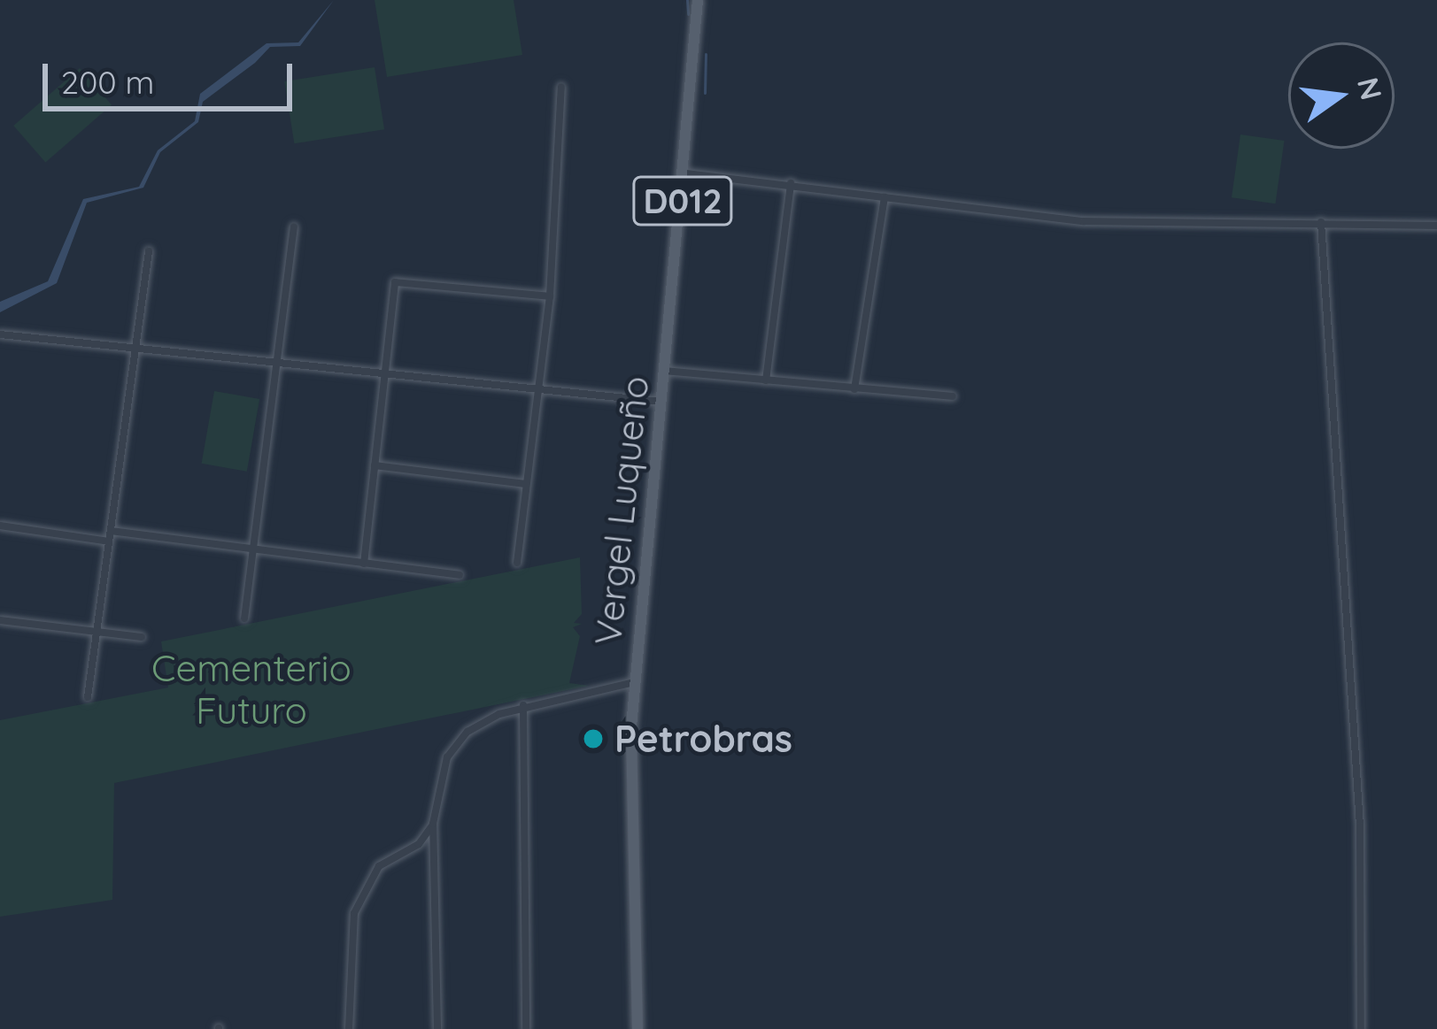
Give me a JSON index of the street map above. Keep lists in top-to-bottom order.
{
  "streets": {
    "main road": ["D012", "Vergel Luqueño"]
  },
  "parks": ["Cementerio Futuro"],
  "places": ["Petrobras"],
  "scale_bar": "200 m",
  "north": "right"
}
